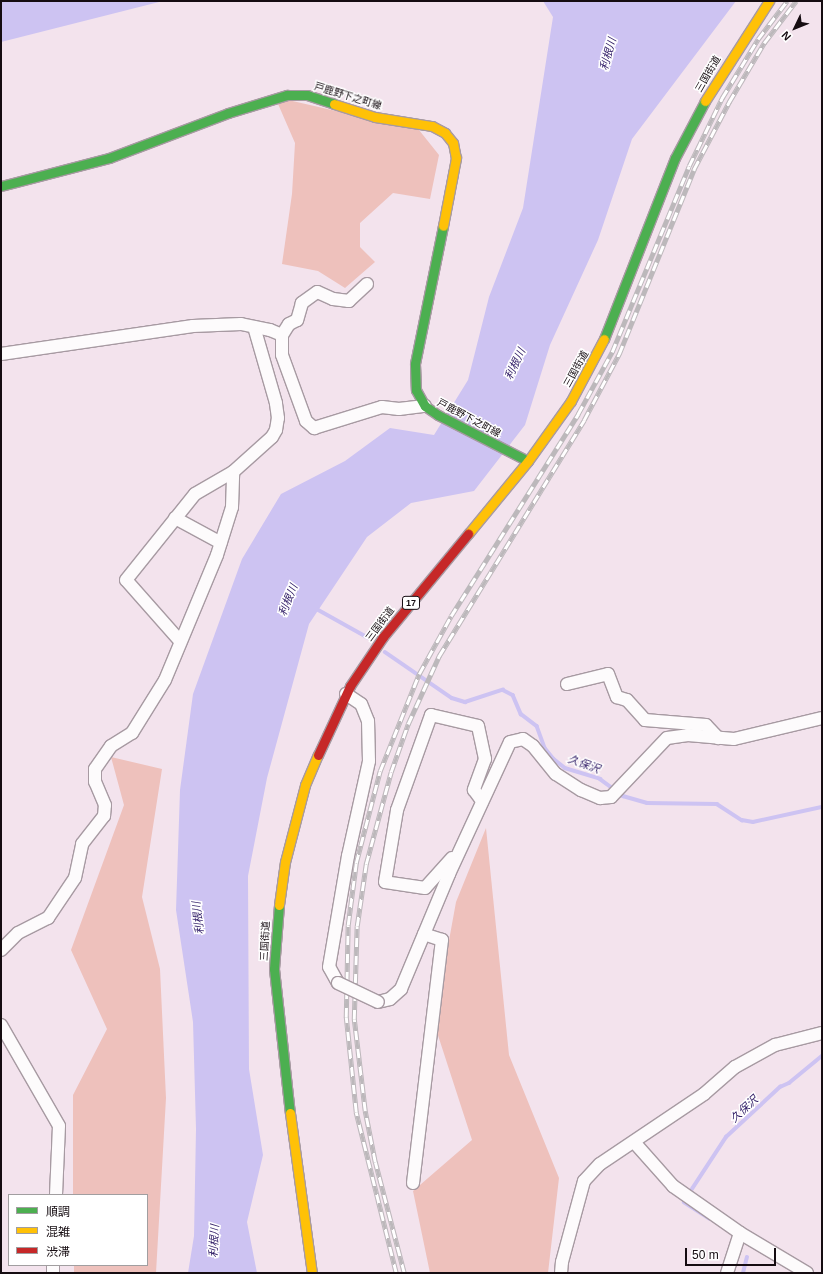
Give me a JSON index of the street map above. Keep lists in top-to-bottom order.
{
  "streets": {
    "main road": ["三国街道", "戸鹿野下之町線", "17"]
  },
  "crossings": [
    ["三国街道", "戸鹿野下之町線"]
  ],
  "water": ["利根川", "久保沢"],
  "legend": ["順調", "混雑", "渋滞"],
  "scale_bar": "50 m",
  "north": "bottom left"
}
